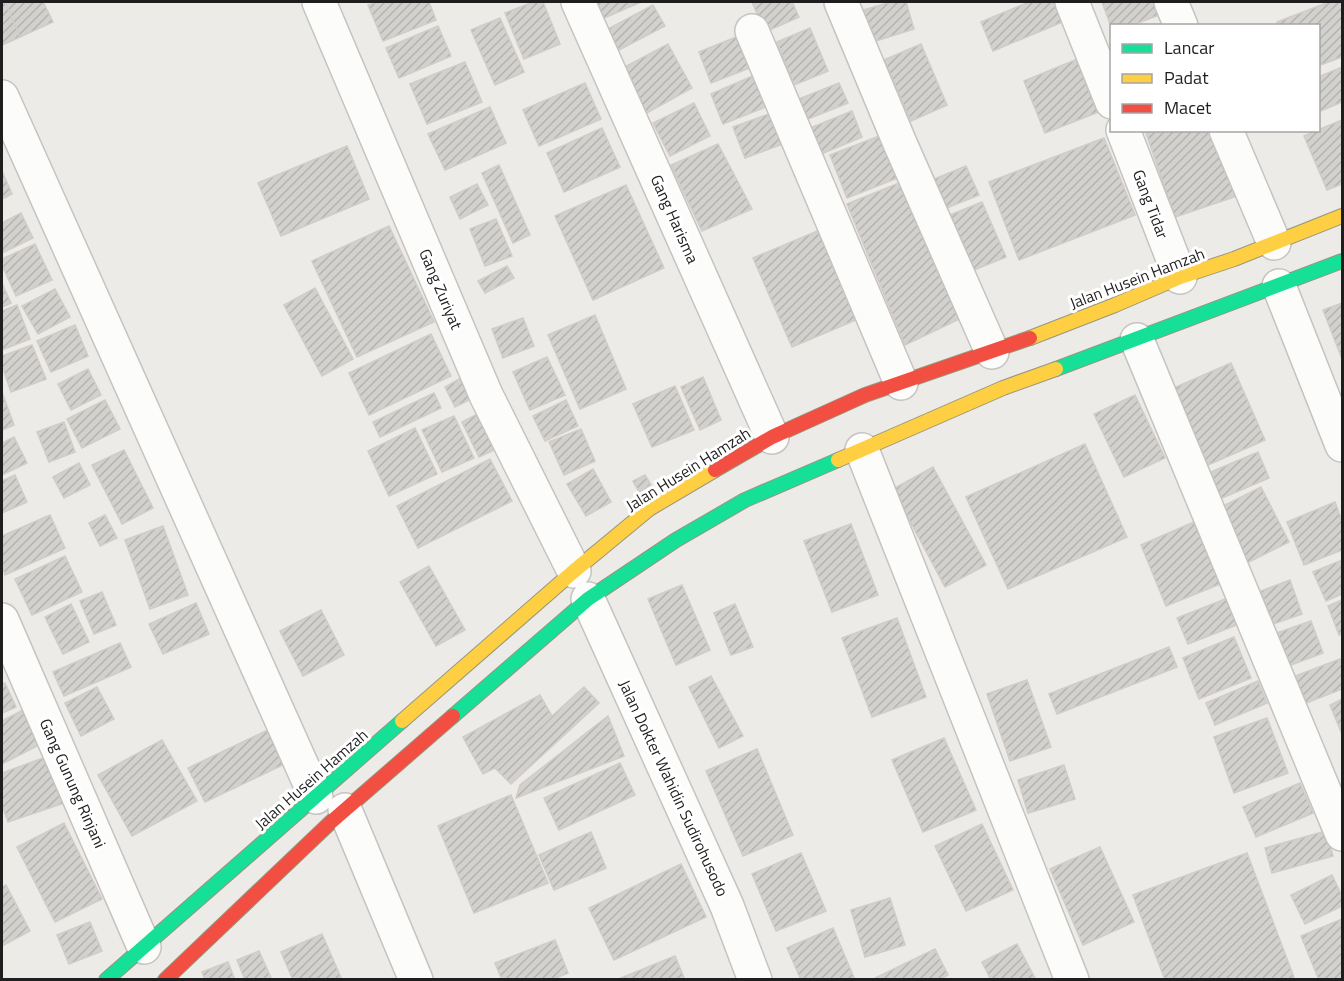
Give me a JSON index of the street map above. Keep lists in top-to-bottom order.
{
  "streets": {
    "street": [
      "Gang Tidar",
      "Gang Harisma",
      "Jalan Husein Hamzah",
      "Gang Zuriyat",
      "Gang Gunung Rinjani",
      "Jalan Dokter Wahidin Sudirohusodo"
    ]
  },
  "crossings": [
    ["Gang Tidar", "Jalan Husein Hamzah"],
    ["Gang Harisma", "Jalan Husein Hamzah"],
    ["Jalan Husein Hamzah", "Gang Zuriyat"],
    ["Jalan Husein Hamzah", "Gang Gunung Rinjani"],
    ["Jalan Husein Hamzah", "Jalan Dokter Wahidin Sudirohusodo"],
    ["Gang Zuriyat", "Jalan Dokter Wahidin Sudirohusodo"]
  ],
  "legend": ["Lancar", "Padat", "Macet"]
}
